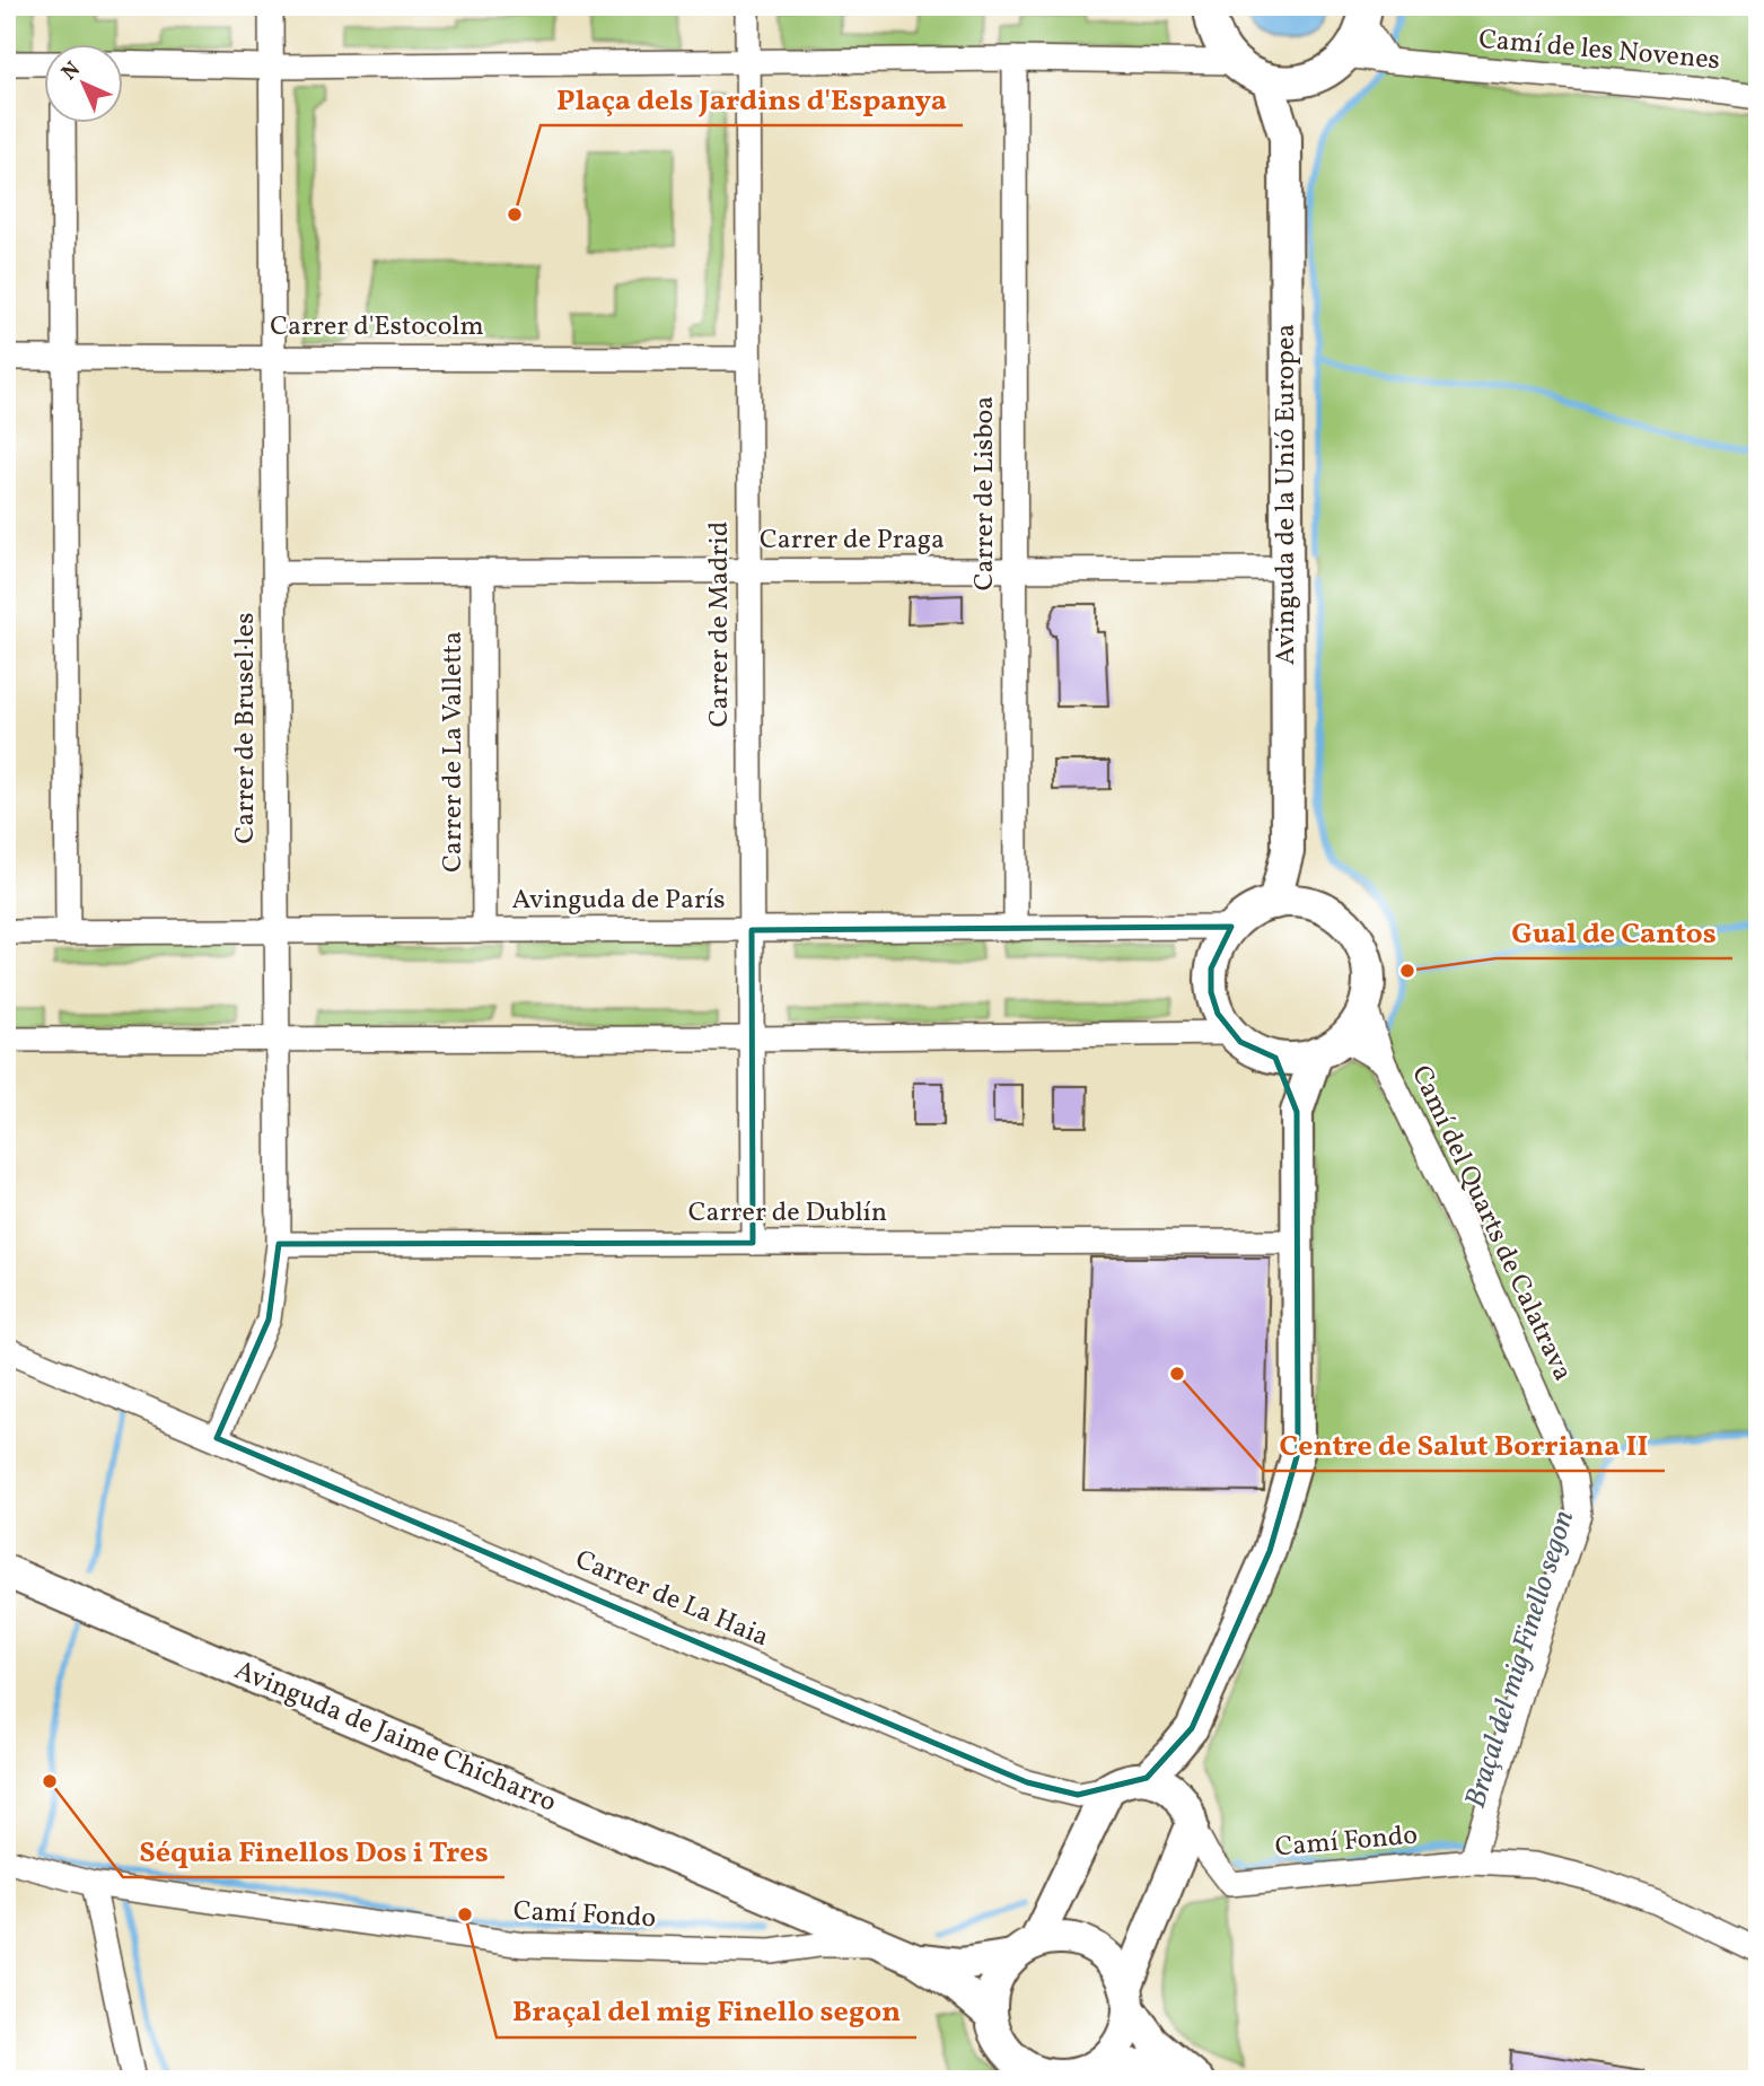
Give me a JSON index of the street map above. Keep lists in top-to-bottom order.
{
  "streets": {
    "street": [
      "Camí de les Novenes",
      "Carrer d'Estocolm",
      "Carrer de Lisboa",
      "Avinguda de la Unió Europea",
      "Carrer de Praga",
      "Carrer de Madrid",
      "Carrer de Brusel·les",
      "Carrer de La Valletta",
      "Avinguda de París",
      "Carrer de Dublín",
      "Camí del Quarts de Calatrava",
      "Carrer de La Haia",
      "Avinguda de Jaime Chicharro",
      "Camí Fondo"
    ]
  },
  "crossings": [
    ["Carrer d'Estocolm", "Carrer de Madrid"],
    ["Carrer d'Estocolm", "Carrer de Brusel·les"],
    ["Carrer de Lisboa", "Carrer de Praga"],
    ["Carrer de Lisboa", "Avinguda de París"],
    ["Avinguda de la Unió Europea", "Carrer de Praga"],
    ["Avinguda de la Unió Europea", "Avinguda de París"],
    ["Avinguda de la Unió Europea", "Camí del Quarts de Calatrava"],
    ["Carrer de Praga", "Carrer de Madrid"],
    ["Carrer de Praga", "Carrer de Brusel·les"],
    ["Carrer de Praga", "Carrer de La Valletta"],
    ["Carrer de Madrid", "Avinguda de París"],
    ["Carrer de Madrid", "Carrer de Dublín"],
    ["Carrer de Brusel·les", "Avinguda de París"],
    ["Carrer de Brusel·les", "Carrer de Dublín"],
    ["Carrer de Brusel·les", "Carrer de La Haia"],
    ["Carrer de La Valletta", "Avinguda de París"],
    ["Avinguda de París", "Camí del Quarts de Calatrava"],
    ["Camí del Quarts de Calatrava", "Camí Fondo"],
    ["Avinguda de Jaime Chicharro", "Camí Fondo"]
  ],
  "water": ["Braçal del mig Finello segon"],
  "places": [
    "Plaça dels Jardins d'Espanya",
    "Gual de Cantos",
    "Centre de Salut Borriana II",
    "Séquia Finellos Dos i Tres",
    "Braçal del mig Finello segon"
  ],
  "north": "top left"
}
